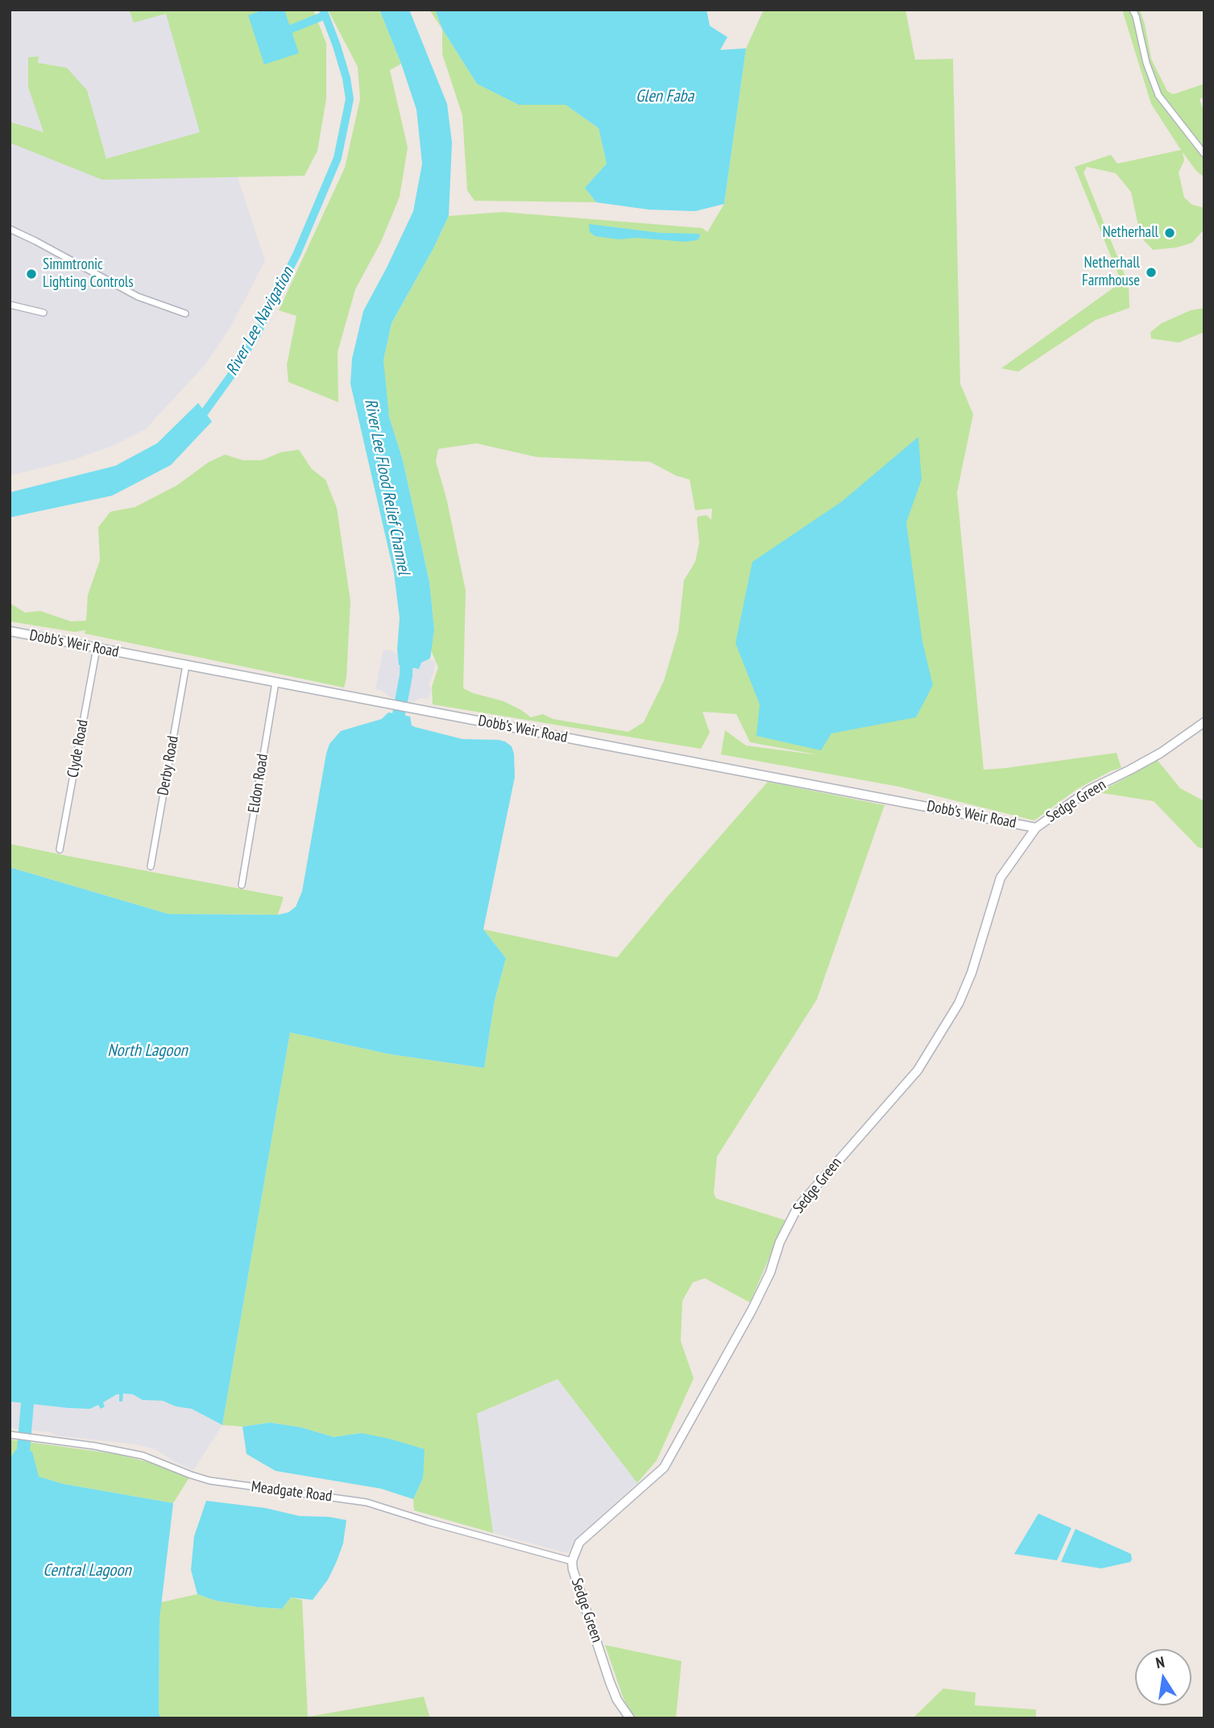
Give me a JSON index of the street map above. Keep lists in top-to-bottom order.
{
  "streets": {
    "street": [
      "Dobb's Weir Road",
      "Clyde Road",
      "Derby Road",
      "Eldon Road",
      "Sedge Green",
      "Meadgate Road"
    ]
  },
  "crossings": [
    ["Dobb's Weir Road", "Clyde Road"],
    ["Dobb's Weir Road", "Derby Road"],
    ["Dobb's Weir Road", "Eldon Road"],
    ["Dobb's Weir Road", "Sedge Green"],
    ["Sedge Green", "Meadgate Road"]
  ],
  "water": [
    "Glen Faba",
    "River Lee Navigation",
    "River Lee Flood Relief Channel",
    "North Lagoon",
    "Central Lagoon"
  ],
  "places": ["Netherhall", "Netherhall Farmhouse", "Simmtronic Lighting Controls"],
  "north": "top"
}
